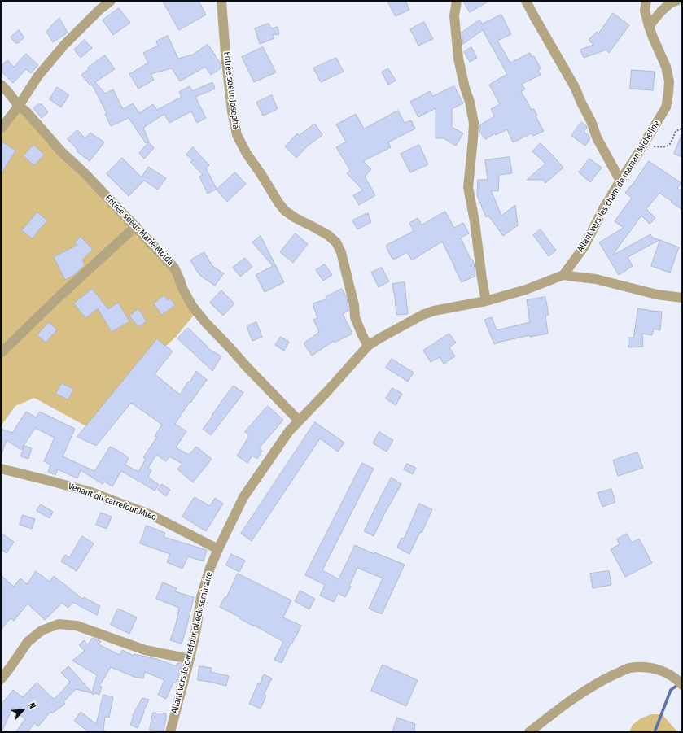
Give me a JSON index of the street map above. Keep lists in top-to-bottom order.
{
  "streets": {
    "street": [
      "Entrée soeur Josepha",
      "Allant vers les cham de maman Micheline",
      "Entrée soeur Marie Mbida",
      "Venant du carrefour Mteo",
      "Allant vers le carrefour obeck seminaire"
    ]
  },
  "crossings": [
    ["Entrée soeur Josepha", "Allant vers le carrefour obeck seminaire"],
    ["Allant vers les cham de maman Micheline", "Allant vers le carrefour obeck seminaire"],
    ["Entrée soeur Marie Mbida", "Allant vers le carrefour obeck seminaire"],
    ["Venant du carrefour Mteo", "Allant vers le carrefour obeck seminaire"]
  ],
  "north": "top right"
}
